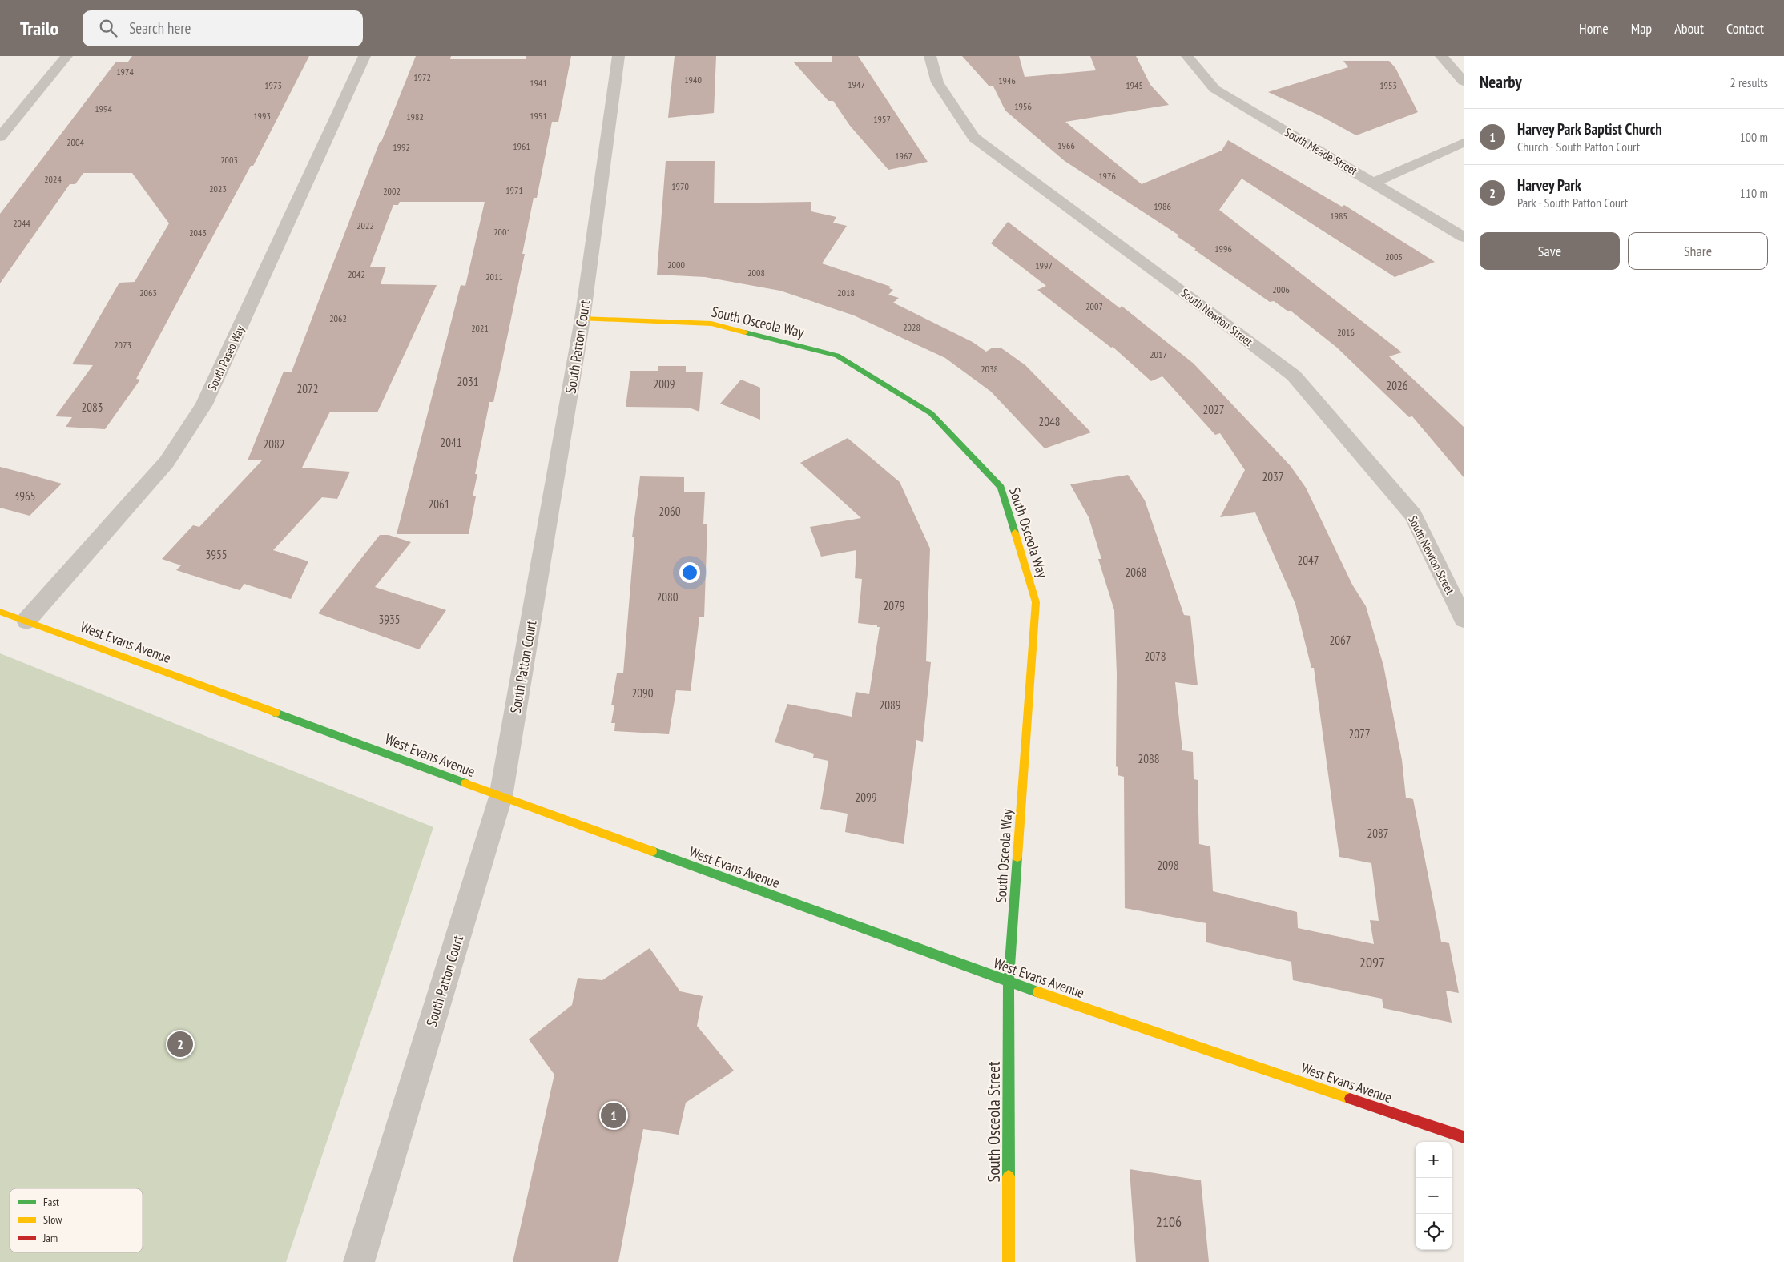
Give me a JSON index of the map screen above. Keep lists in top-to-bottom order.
{
  "streets": {
    "main road": ["South Osceola Way", "West Evans Avenue", "South Osceola Street"],
    "street": [
      "South Meade Street",
      "South Newton Street",
      "South Patton Court",
      "South Paseo Way"
    ]
  },
  "crossings": [
    ["South Osceola Way", "South Patton Court"],
    ["South Osceola Way", "West Evans Avenue"],
    ["South Osceola Way", "South Osceola Street"],
    ["South Patton Court", "West Evans Avenue"],
    ["South Paseo Way", "West Evans Avenue"],
    ["West Evans Avenue", "South Osceola Street"]
  ],
  "house_numbers": [
    "1974",
    "1972",
    "1940",
    "1946",
    "1941",
    "1947",
    "1973",
    "1945",
    "1953",
    "1956",
    "1994",
    "1993",
    "1951",
    "1982",
    "1957",
    "2004",
    "1966",
    "1961",
    "1992",
    "1967",
    "2003",
    "1976",
    "2024",
    "1970",
    "2023",
    "1971",
    "2002",
    "1986",
    "1985",
    "2044",
    "2022",
    "2001",
    "2043",
    "1996",
    "2005",
    "2000",
    "1997",
    "2008",
    "2042",
    "2011",
    "2006",
    "2063",
    "2018",
    "2007",
    "2062",
    "2028",
    "2021",
    "2016",
    "2073",
    "2017",
    "2038",
    "2031",
    "2009",
    "2026",
    "2072",
    "2083",
    "2027",
    "2048",
    "2041",
    "2082",
    "2037",
    "3965",
    "2061",
    "2060",
    "3955",
    "2047",
    "2068",
    "2080",
    "2079",
    "3935",
    "2067",
    "2078",
    "2090",
    "2089",
    "2077",
    "2088",
    "2099",
    "2087",
    "2098",
    "2097",
    "2106"
  ],
  "legend": ["Fast", "Slow", "Jam"],
  "page": {
    "header": "Trailo",
    "search": "Search here",
    "nav": [
      "Home",
      "Map",
      "About",
      "Contact"
    ],
    "heading": ["Nearby", "2 results"],
    "list": [
      {
        "mark": "1",
        "name": "Harvey Park Baptist Church",
        "note": "Church · South Patton Court",
        "value": "100 m"
      },
      {
        "mark": "2",
        "name": "Harvey Park",
        "note": "Park · South Patton Court",
        "value": "110 m"
      }
    ],
    "buttons": ["Save", "Share"],
    "pins": ["2", "1"],
    "map_buttons": ["+", "−"]
  }
}
